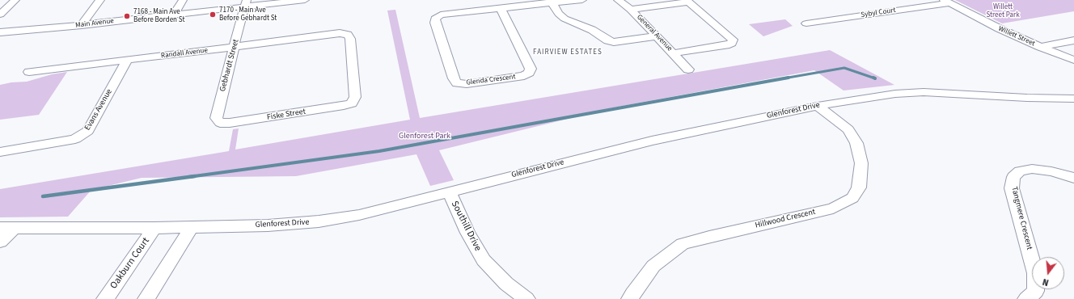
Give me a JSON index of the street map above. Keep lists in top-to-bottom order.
{
  "streets": {
    "street": [
      "Sybyl Court",
      "Main Avenue",
      "General Avenue",
      "Willett Street",
      "Randall Avenue",
      "Gebhardt Street",
      "Glenda Crescent",
      "Evans Avenue",
      "Glenforest Drive",
      "Fiske Street",
      "Tangmere Crescent",
      "Hillwood Crescent",
      "Southill Drive",
      "Oakburn Court"
    ]
  },
  "crossings": [
    ["Sybyl Court", "Willett Street"],
    ["Main Avenue", "Gebhardt Street"],
    ["Randall Avenue", "Gebhardt Street"],
    ["Randall Avenue", "Evans Avenue"],
    ["Randall Avenue", "Fiske Street"],
    ["Gebhardt Street", "Fiske Street"],
    ["Glenforest Drive", "Hillwood Crescent"],
    ["Glenforest Drive", "Southill Drive"],
    ["Glenforest Drive", "Oakburn Court"]
  ],
  "districts": ["FAIRVIEW ESTATES"],
  "parks": ["Willett Street Park", "Glenforest Park"],
  "places": ["7170 - Main Ave Before Gebhardt St", "7168 - Main Ave Before Borden St"],
  "north": "bottom"
}
